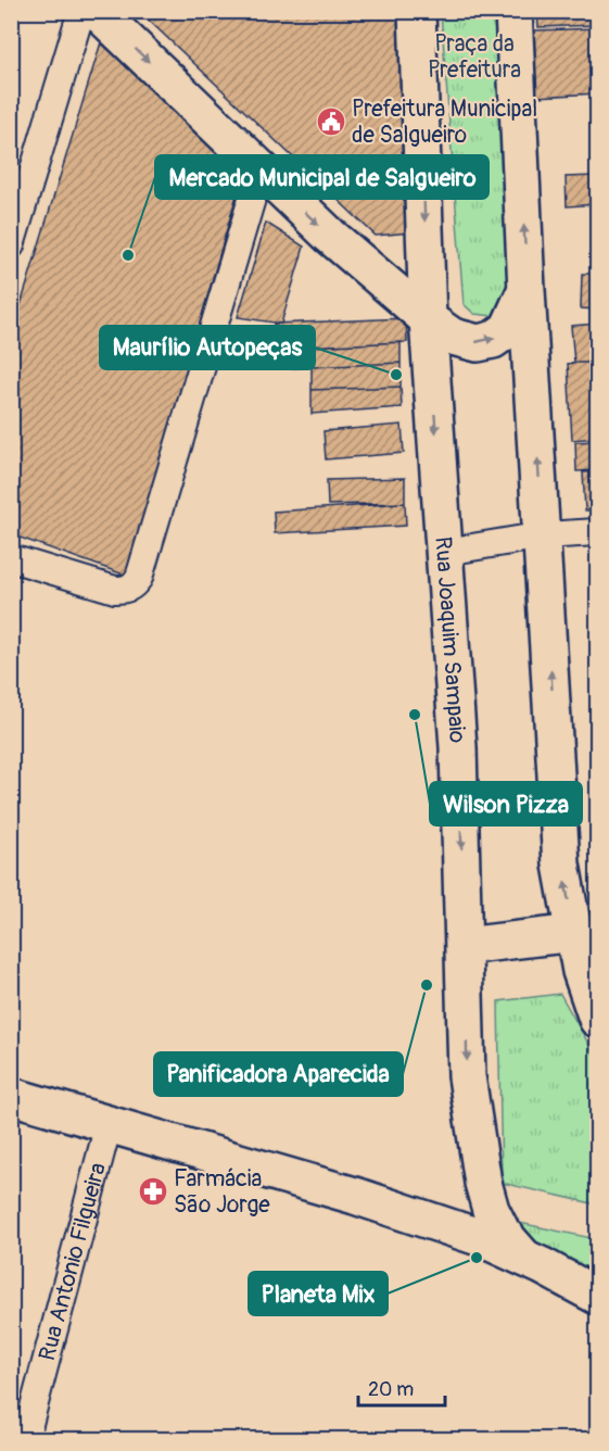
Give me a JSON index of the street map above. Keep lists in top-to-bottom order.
{
  "streets": {
    "main road": ["Rua Joaquim Sampaio"],
    "street": ["Rua Antonio Filgueira"]
  },
  "parks": ["Praça da Prefeitura"],
  "places": {
    "public building": ["Prefeitura Municipal de Salgueiro"],
    "other": [
      "Mercado Municipal de Salgueiro",
      "Maurílio Autopeças",
      "Wilson Pizza",
      "Panificadora Aparecida",
      "Planeta Mix"
    ],
    "pharmacy": ["Farmácia São Jorge"]
  },
  "scale_bar": "20 m"
}
